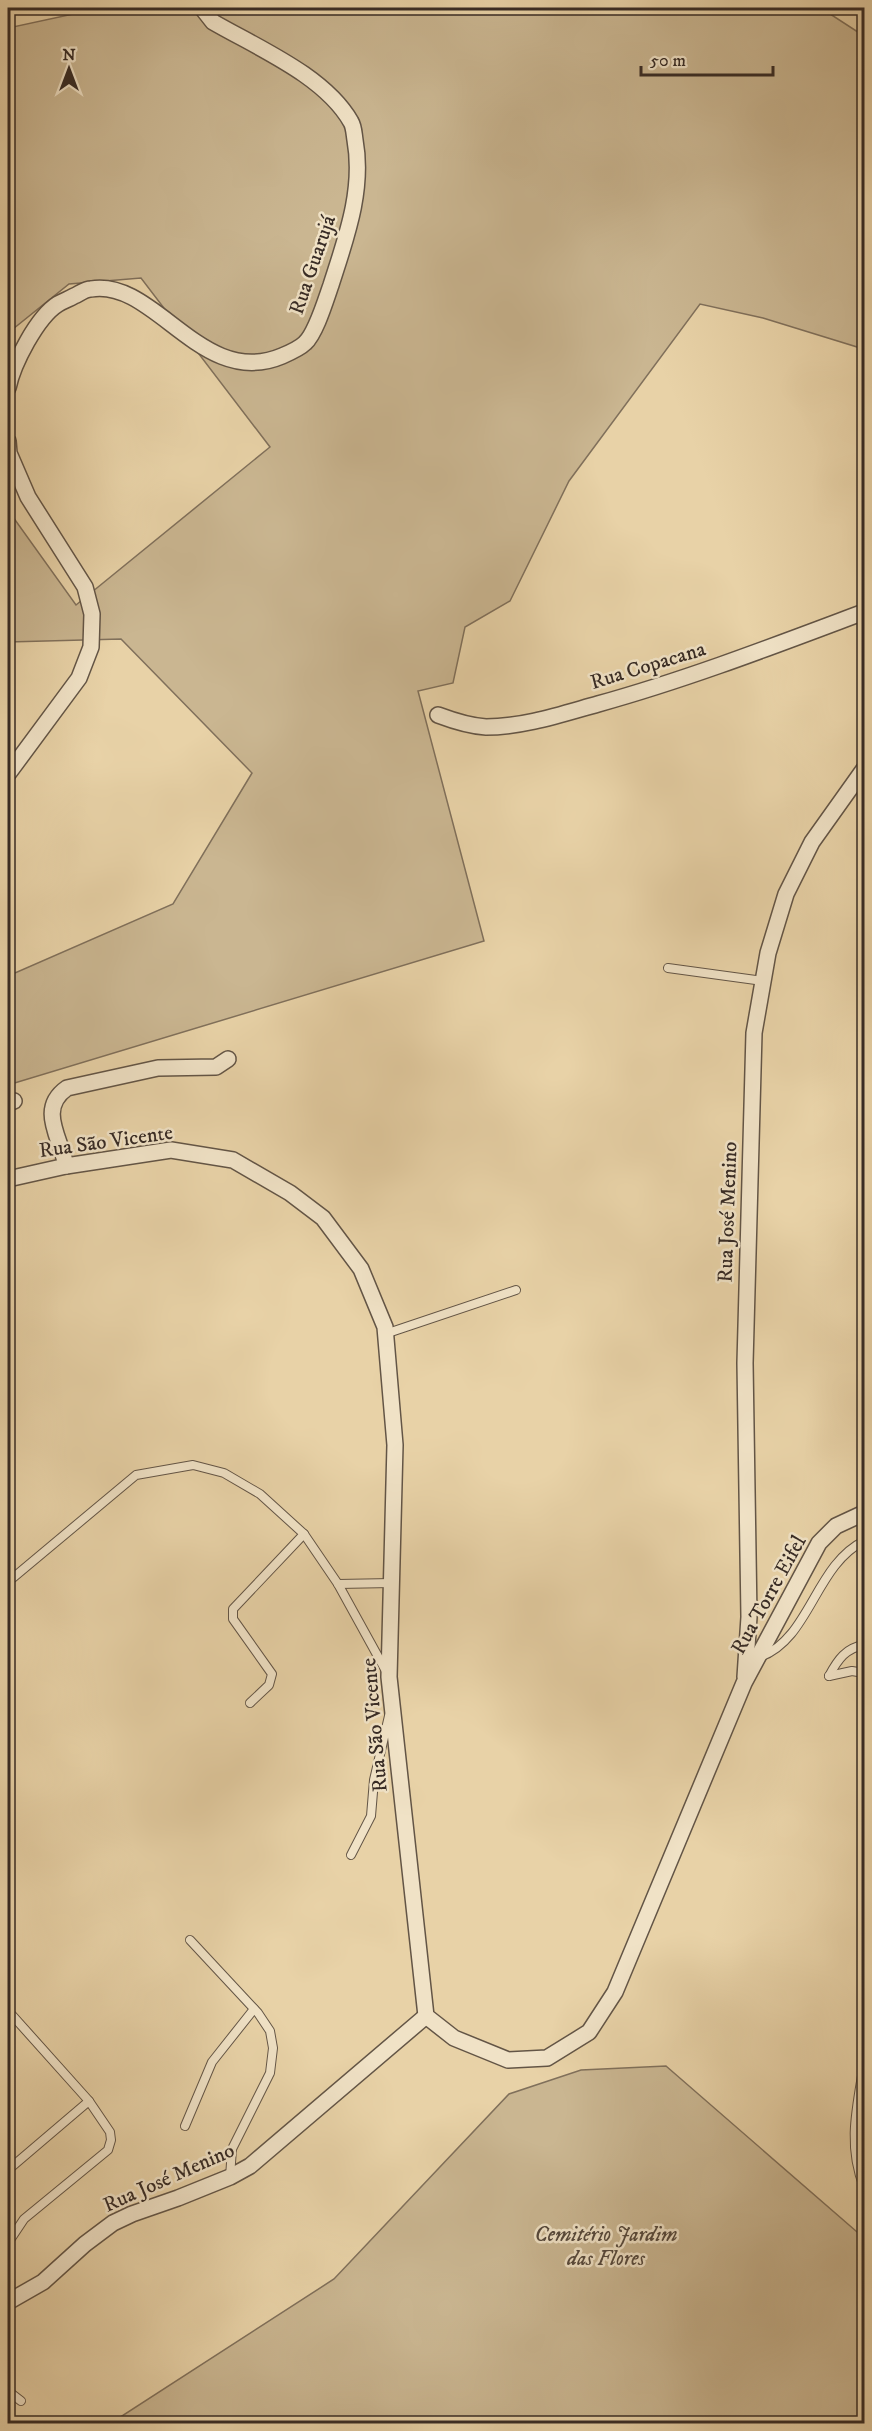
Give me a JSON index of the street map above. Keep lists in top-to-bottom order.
{
  "streets": {
    "street": [
      "Rua Guarujá",
      "Rua Copacana",
      "Rua São Vicente",
      "Rua José Menino",
      "Rua Torre Eifel"
    ]
  },
  "crossings": [
    ["Rua São Vicente", "Rua José Menino"],
    ["Rua José Menino", "Rua Torre Eifel"]
  ],
  "parks": ["Cemitério Jardim das Flores"],
  "scale_bar": "50 m",
  "north": "top"
}
